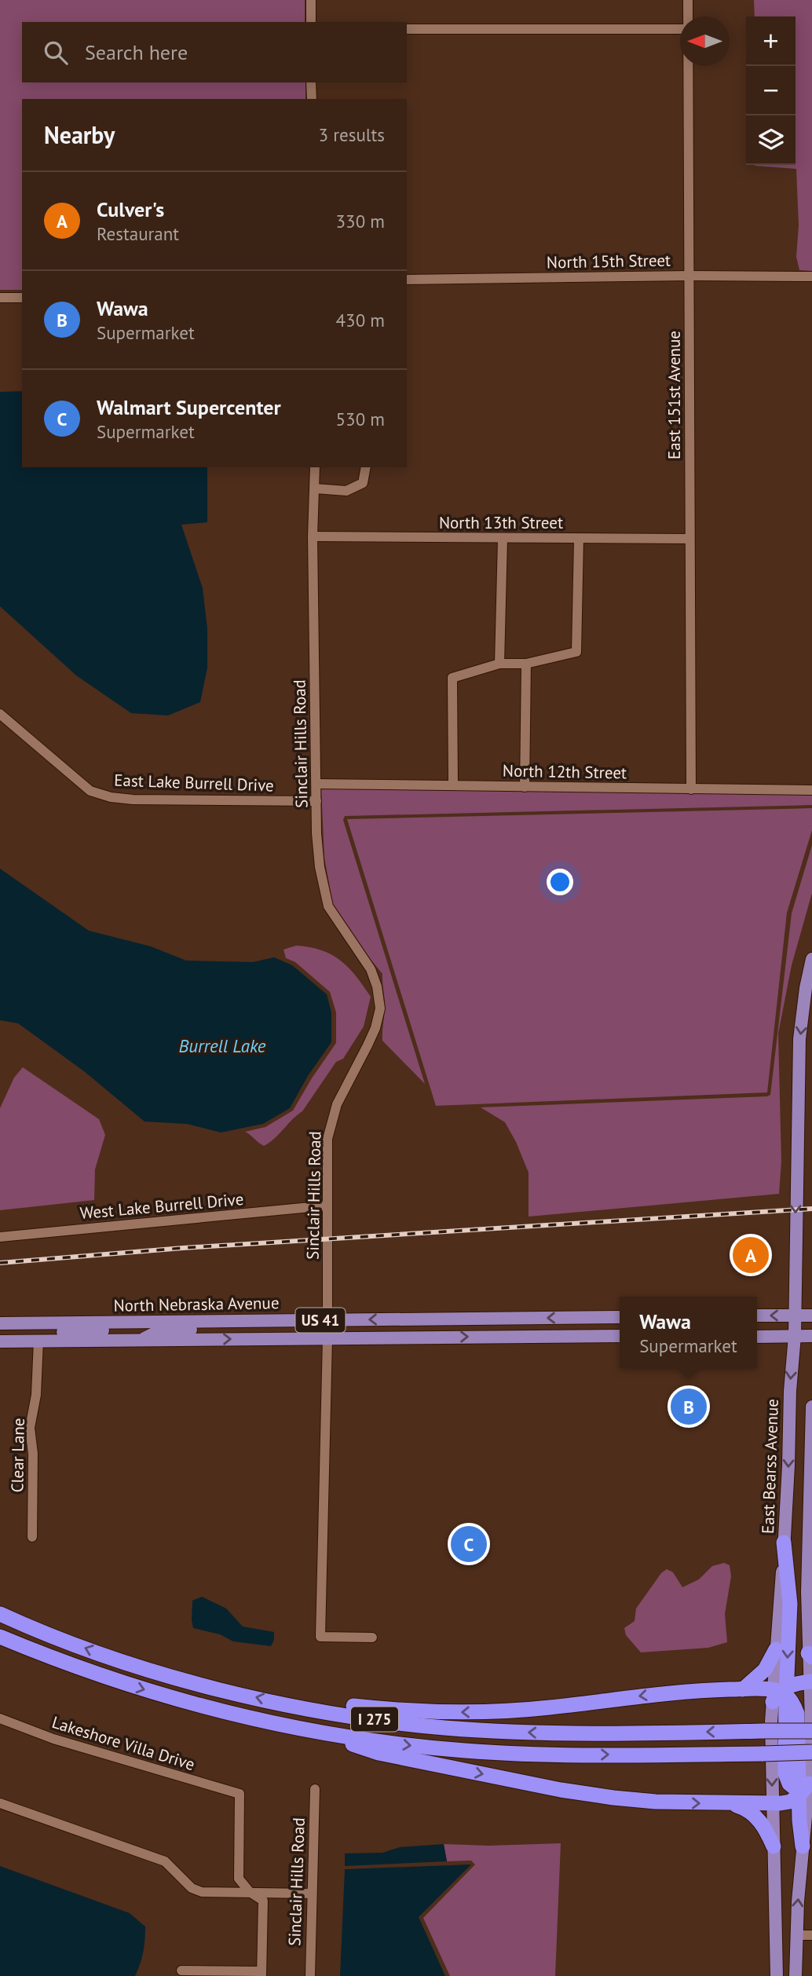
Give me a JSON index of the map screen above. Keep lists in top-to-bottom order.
{
  "streets": {
    "highway": ["I 275"],
    "main road": ["North Nebraska Avenue", "US 41", "East Bearss Avenue"],
    "street": [
      "North 15th Street",
      "East 151st Avenue",
      "North 13th Street",
      "Sinclair Hills Road",
      "North 12th Street",
      "East Lake Burrell Drive",
      "West Lake Burrell Drive",
      "Clear Lane",
      "Lakeshore Villa Drive"
    ]
  },
  "crossings": [
    ["North 15th Street", "East 151st Avenue"],
    ["East 151st Avenue", "North 13th Street"],
    ["East 151st Avenue", "North 12th Street"],
    ["North 13th Street", "Sinclair Hills Road"],
    ["Sinclair Hills Road", "North 12th Street"],
    ["Sinclair Hills Road", "East Lake Burrell Drive"],
    ["Sinclair Hills Road", "West Lake Burrell Drive"],
    ["Sinclair Hills Road", "North Nebraska Avenue"],
    ["North Nebraska Avenue", "Clear Lane"]
  ],
  "water": ["Burrell Lake"],
  "north": "left",
  "page": {
    "map_buttons": ["+", "−"],
    "search": "Search here",
    "heading": ["Nearby", "3 results"],
    "list": [
      {
        "mark": "A",
        "name": "Culver's",
        "note": "Restaurant",
        "value": "330 m"
      },
      {
        "mark": "B",
        "name": "Wawa",
        "note": "Supermarket",
        "value": "430 m"
      },
      {
        "mark": "C",
        "name": "Walmart Supercenter",
        "note": "Supermarket",
        "value": "530 m"
      }
    ],
    "pins": ["A", "B", "C"],
    "popup": ["Wawa", "Supermarket"]
  }
}
